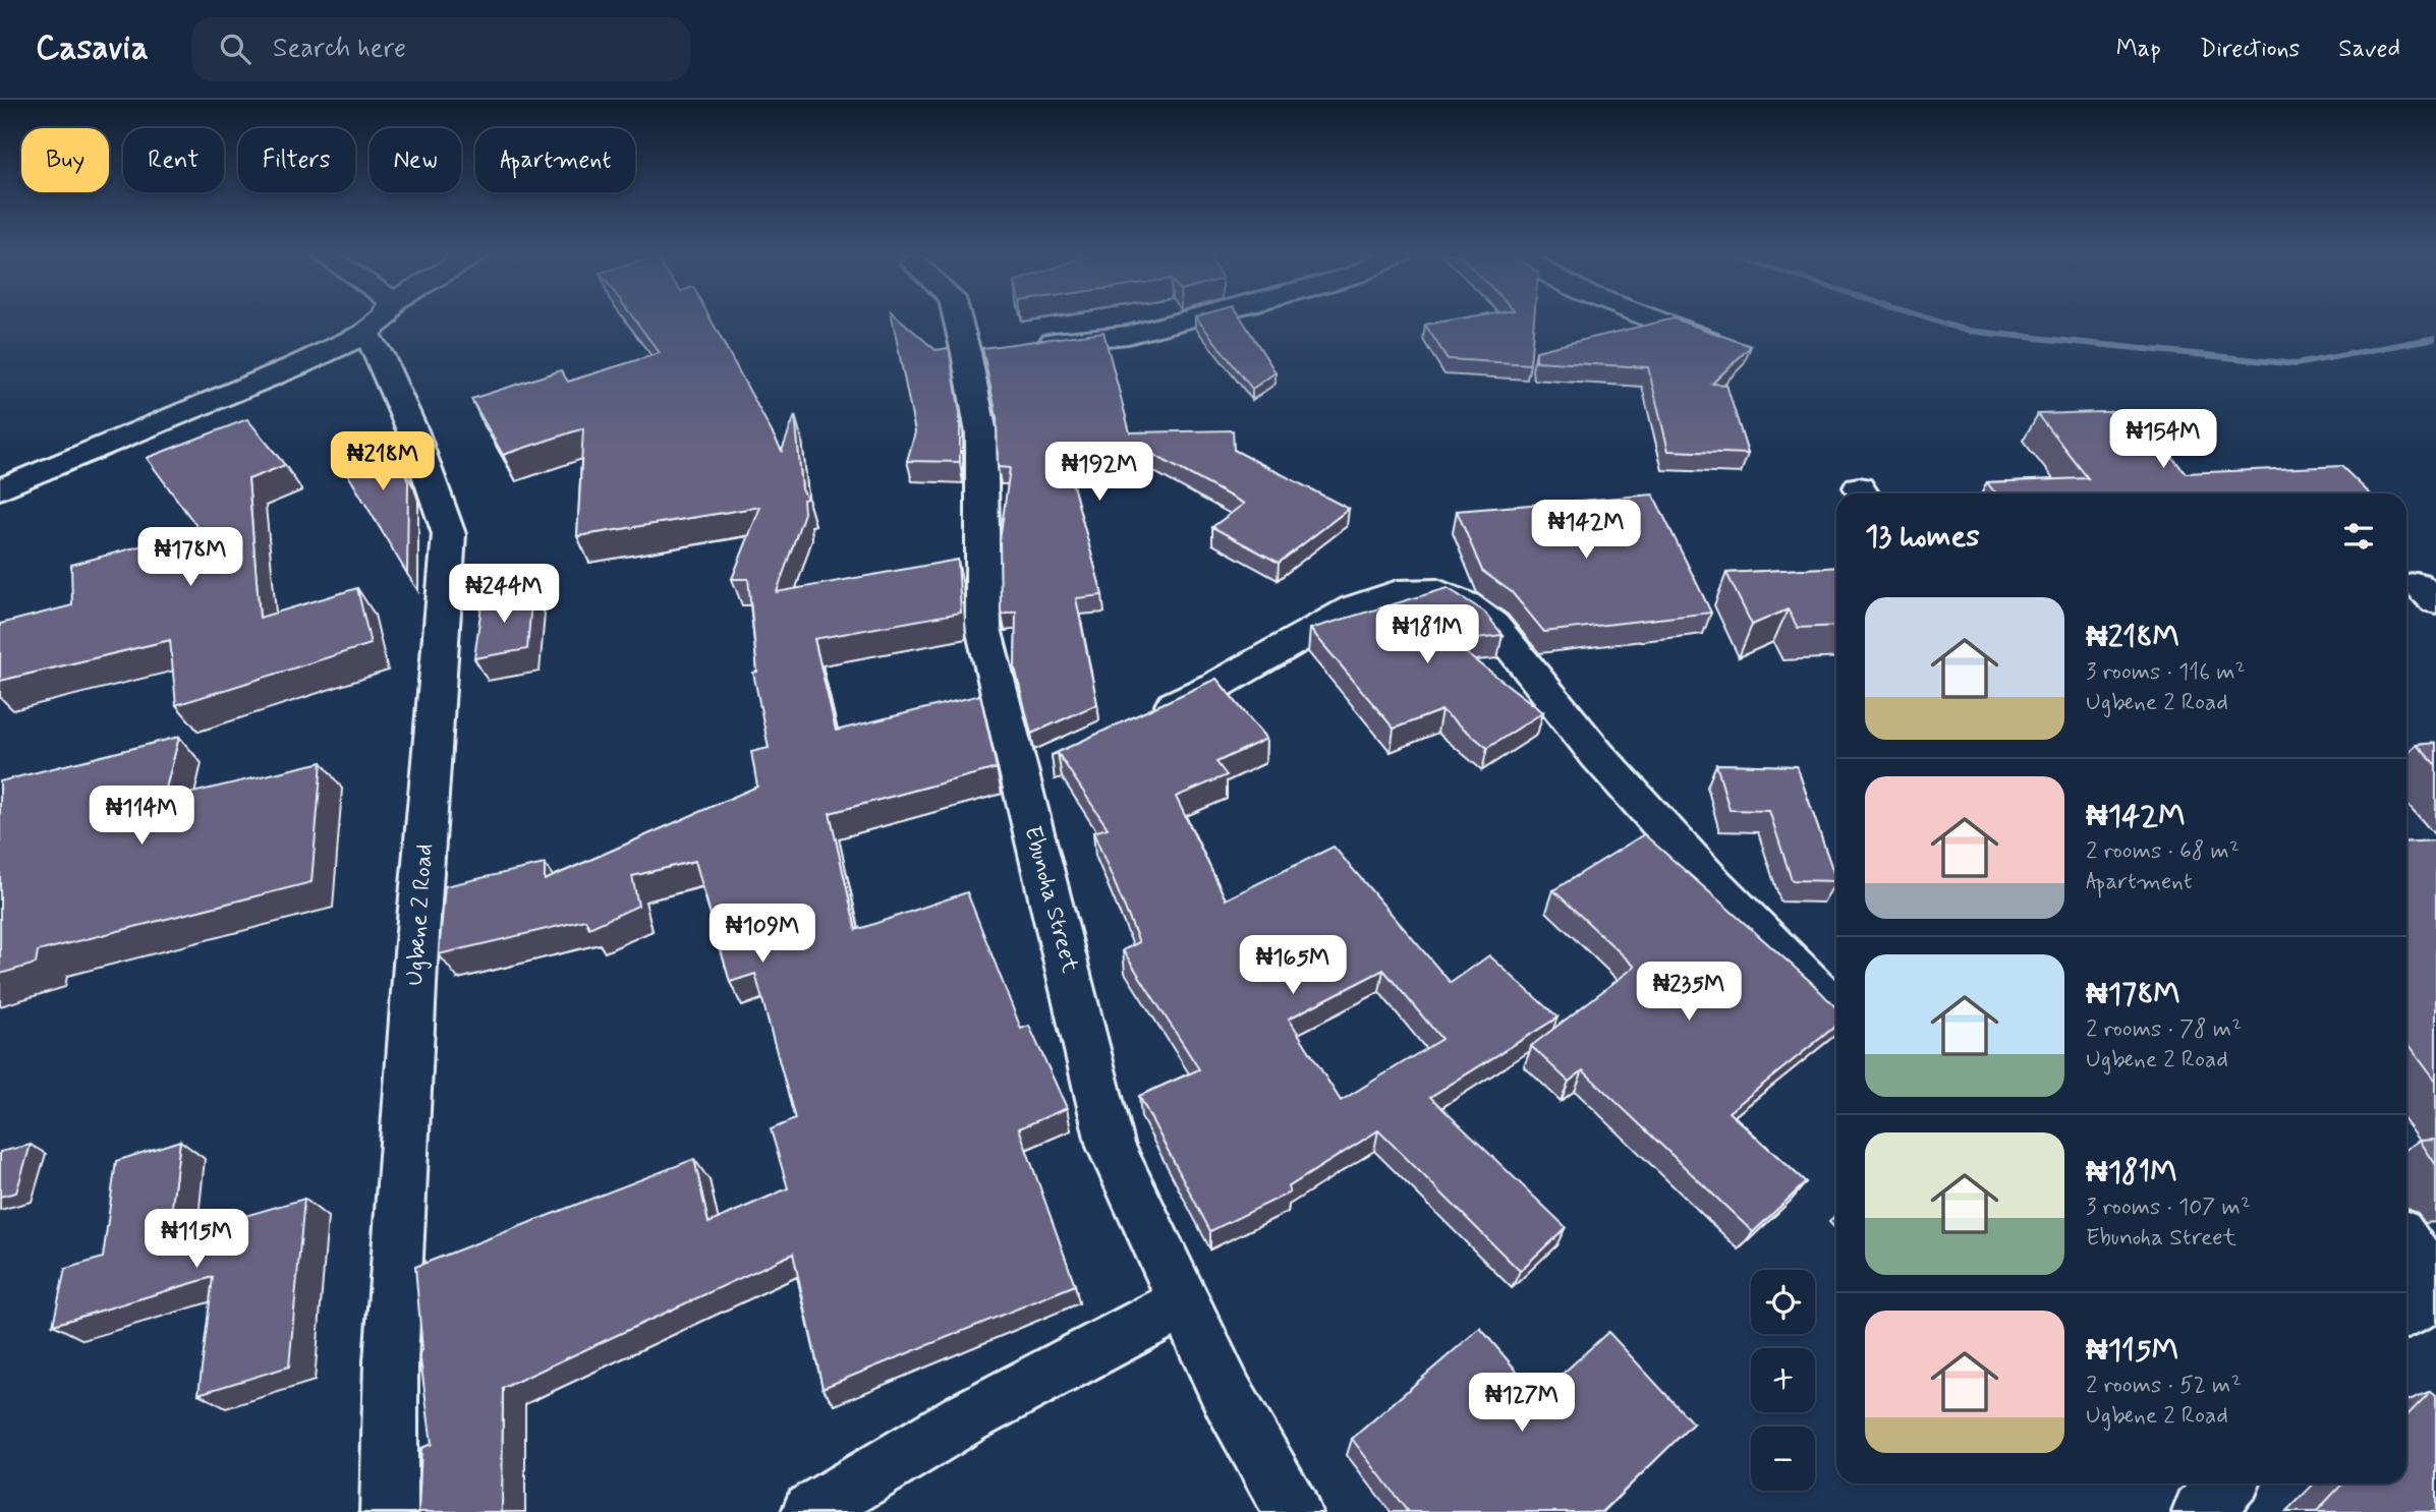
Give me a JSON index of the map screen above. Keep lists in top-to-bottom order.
{
  "streets": {
    "street": ["Ebunoha Street", "Ugbene 2 Road"]
  },
  "page": {
    "header": "Casavia",
    "search": "Search here",
    "nav": ["Map", "Directions", "Saved"],
    "chip": [
      "Buy",
      "Rent",
      "Filters",
      "New",
      "Apartment"
    ],
    "price": [
      "₦154M",
      "₦218M",
      "₦192M",
      "₦142M",
      "₦178M",
      "₦244M",
      "₦181M",
      "₦114M",
      "₦109M",
      "₦165M",
      "₦235M",
      "₦115M",
      "₦127M"
    ],
    "heading": "13 homes",
    "list": [
      {
        "name": "₦218M",
        "note": "3 rooms · 116 m² · Ugbene 2 Road"
      },
      {
        "name": "₦142M",
        "note": "2 rooms · 68 m² · Apartment"
      },
      {
        "name": "₦178M",
        "note": "2 rooms · 78 m² · Ugbene 2 Road"
      },
      {
        "name": "₦181M",
        "note": "3 rooms · 107 m² · Ebunoha Street"
      },
      {
        "name": "₦115M",
        "note": "2 rooms · 52 m² · Ugbene 2 Road"
      }
    ],
    "map_buttons": ["+", "−"]
  }
}
